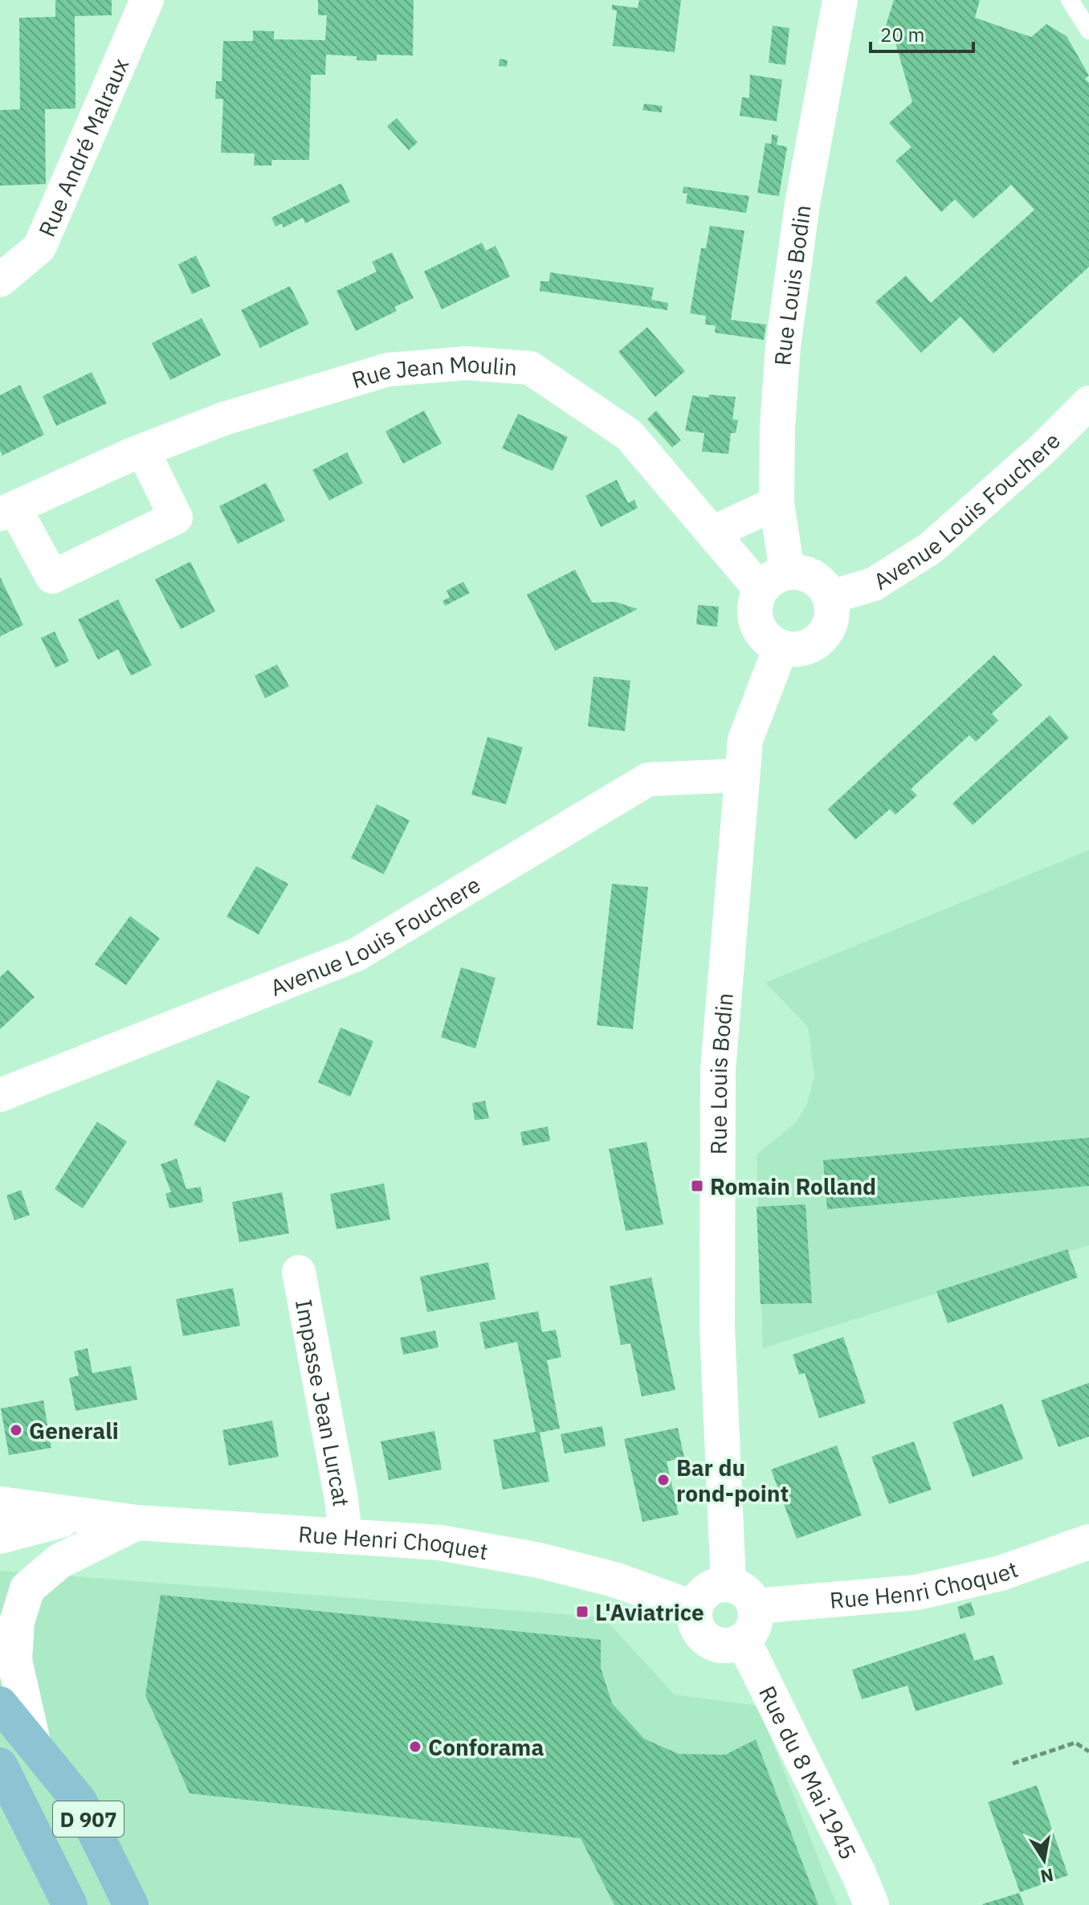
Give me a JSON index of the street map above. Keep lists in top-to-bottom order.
{
  "streets": {
    "main road": ["D 907"],
    "street": [
      "Rue André Malraux",
      "Rue Louis Bodin",
      "Rue Jean Moulin",
      "Avenue Louis Fouchere",
      "Impasse Jean Lurcat",
      "Rue Henri Choquet",
      "Rue du 8 Mai 1945"
    ]
  },
  "crossings": [
    ["Rue Louis Bodin", "Rue Jean Moulin"],
    ["Rue Louis Bodin", "Avenue Louis Fouchere"],
    ["Rue Louis Bodin", "Rue Henri Choquet"],
    ["Rue Louis Bodin", "Rue du 8 Mai 1945"],
    ["Rue Jean Moulin", "Avenue Louis Fouchere"],
    ["Impasse Jean Lurcat", "Rue Henri Choquet"],
    ["Rue Henri Choquet", "Rue du 8 Mai 1945"]
  ],
  "places": {
    "transit": ["Romain Rolland", "L'Aviatrice"],
    "other": ["Generali", "Bar du rond-point", "Conforama"]
  },
  "scale_bar": "20 m",
  "north": "bottom"
}
